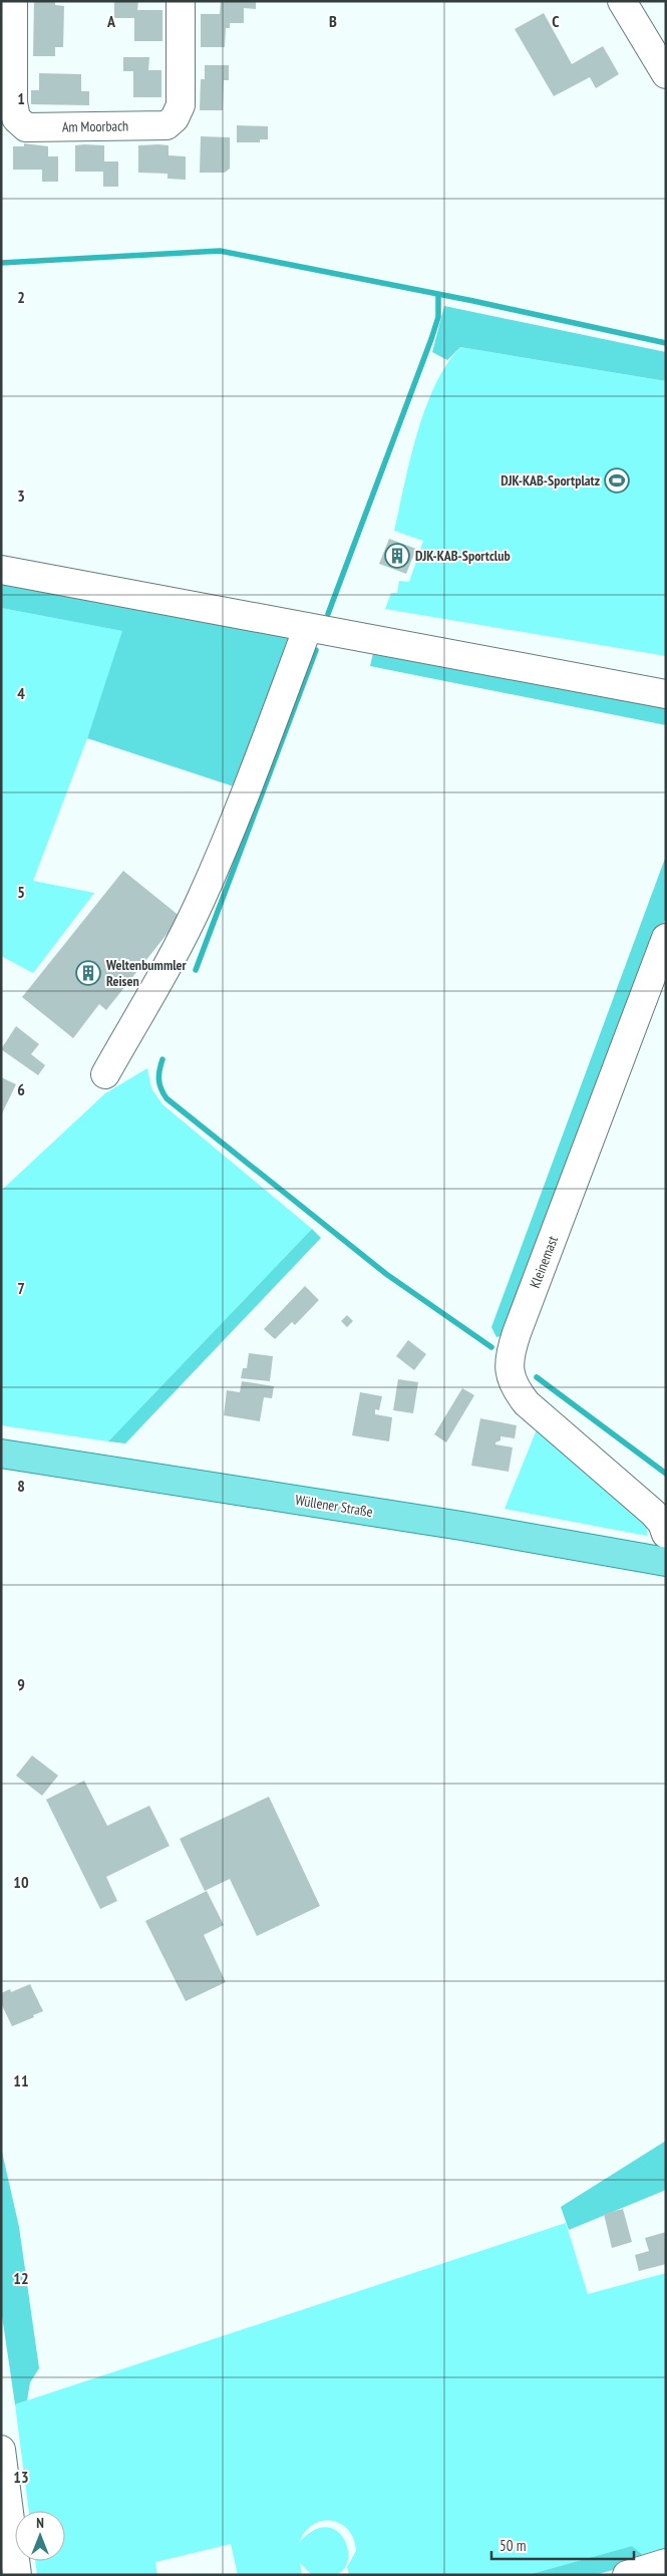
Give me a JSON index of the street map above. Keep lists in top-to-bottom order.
{
  "streets": {
    "main road": ["Wüllener Straße"],
    "street": ["Am Moorbach", "Kleinemast"]
  },
  "places": {
    "sports": ["DJK-KAB-Sportplatz"],
    "building": ["DJK-KAB-Sportclub", "Weltenbummler Reisen"]
  },
  "scale_bar": "50 m",
  "north": "top",
  "grid": {
    "columns": ["A", "B", "C"],
    "rows": [
      "1",
      "2",
      "3",
      "4",
      "5",
      "6",
      "7",
      "8",
      "9",
      "10",
      "11",
      "12",
      "13"
    ]
  }
}
